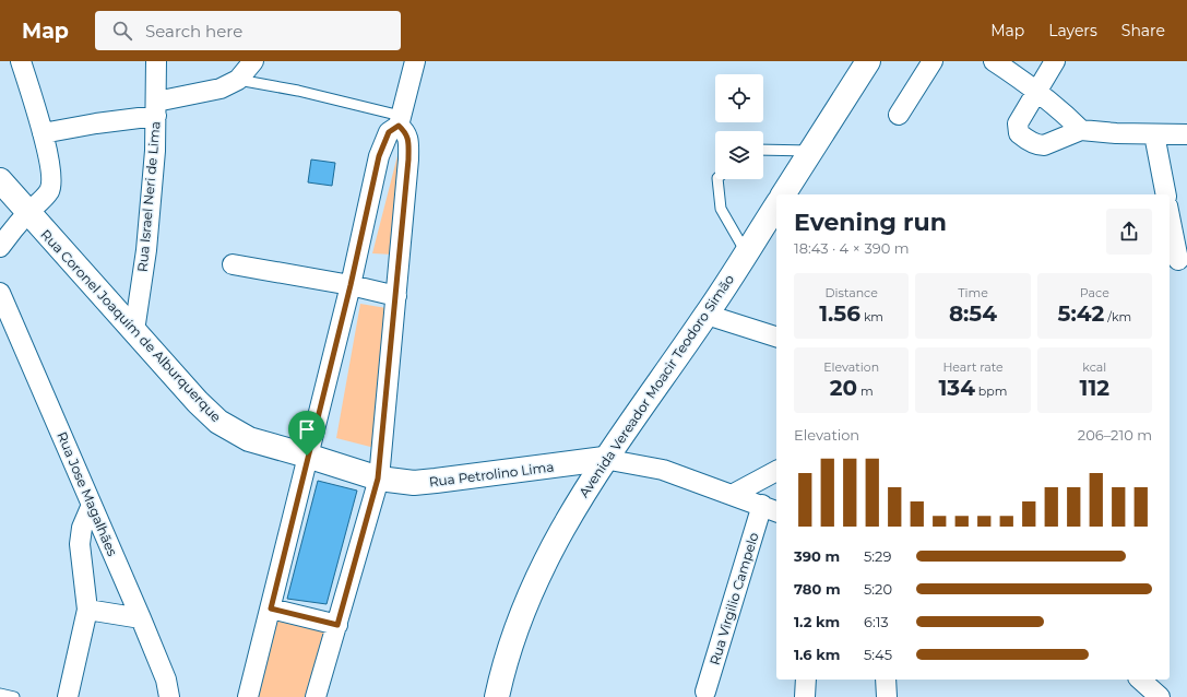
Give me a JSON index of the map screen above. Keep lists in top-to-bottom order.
{
  "streets": {
    "main road": ["Rua Coronel Joaquim de Alburquerque", "Avenida Vereador Moacir Teodoro Simão", "Rua Petrolino Lima"],
    "street": ["Rua Israel Neri de Lima", "Rua Jose Magalhães", "Rua Virgilio Campelo"]
  },
  "crossings": [
    ["Rua Israel Neri de Lima", "Rua Coronel Joaquim de Alburquerque"],
    ["Rua Coronel Joaquim de Alburquerque", "Rua Petrolino Lima"],
    ["Avenida Vereador Moacir Teodoro Simão", "Rua Petrolino Lima"]
  ],
  "page": {
    "header": "Map",
    "search": "Search here",
    "nav": ["Map", "Layers", "Share"],
    "heading": ["Evening run", "18:43 · 4 × 390 m"],
    "stats": [
      ["Distance", "1.56 km"],
      ["Time", "8:54"],
      ["Pace", "5:42 /km"],
      ["Elevation", "20 m"],
      ["Heart rate", "134 bpm"],
      ["kcal", "112"]
    ],
    "chart": ["Elevation", "206–210 m"],
    "list": [
      {
        "name": "390 m",
        "note": "5:29"
      },
      {
        "name": "780 m",
        "note": "5:20"
      },
      {
        "name": "1.2 km",
        "note": "6:13"
      },
      {
        "name": "1.6 km",
        "note": "5:45"
      }
    ]
  }
}
